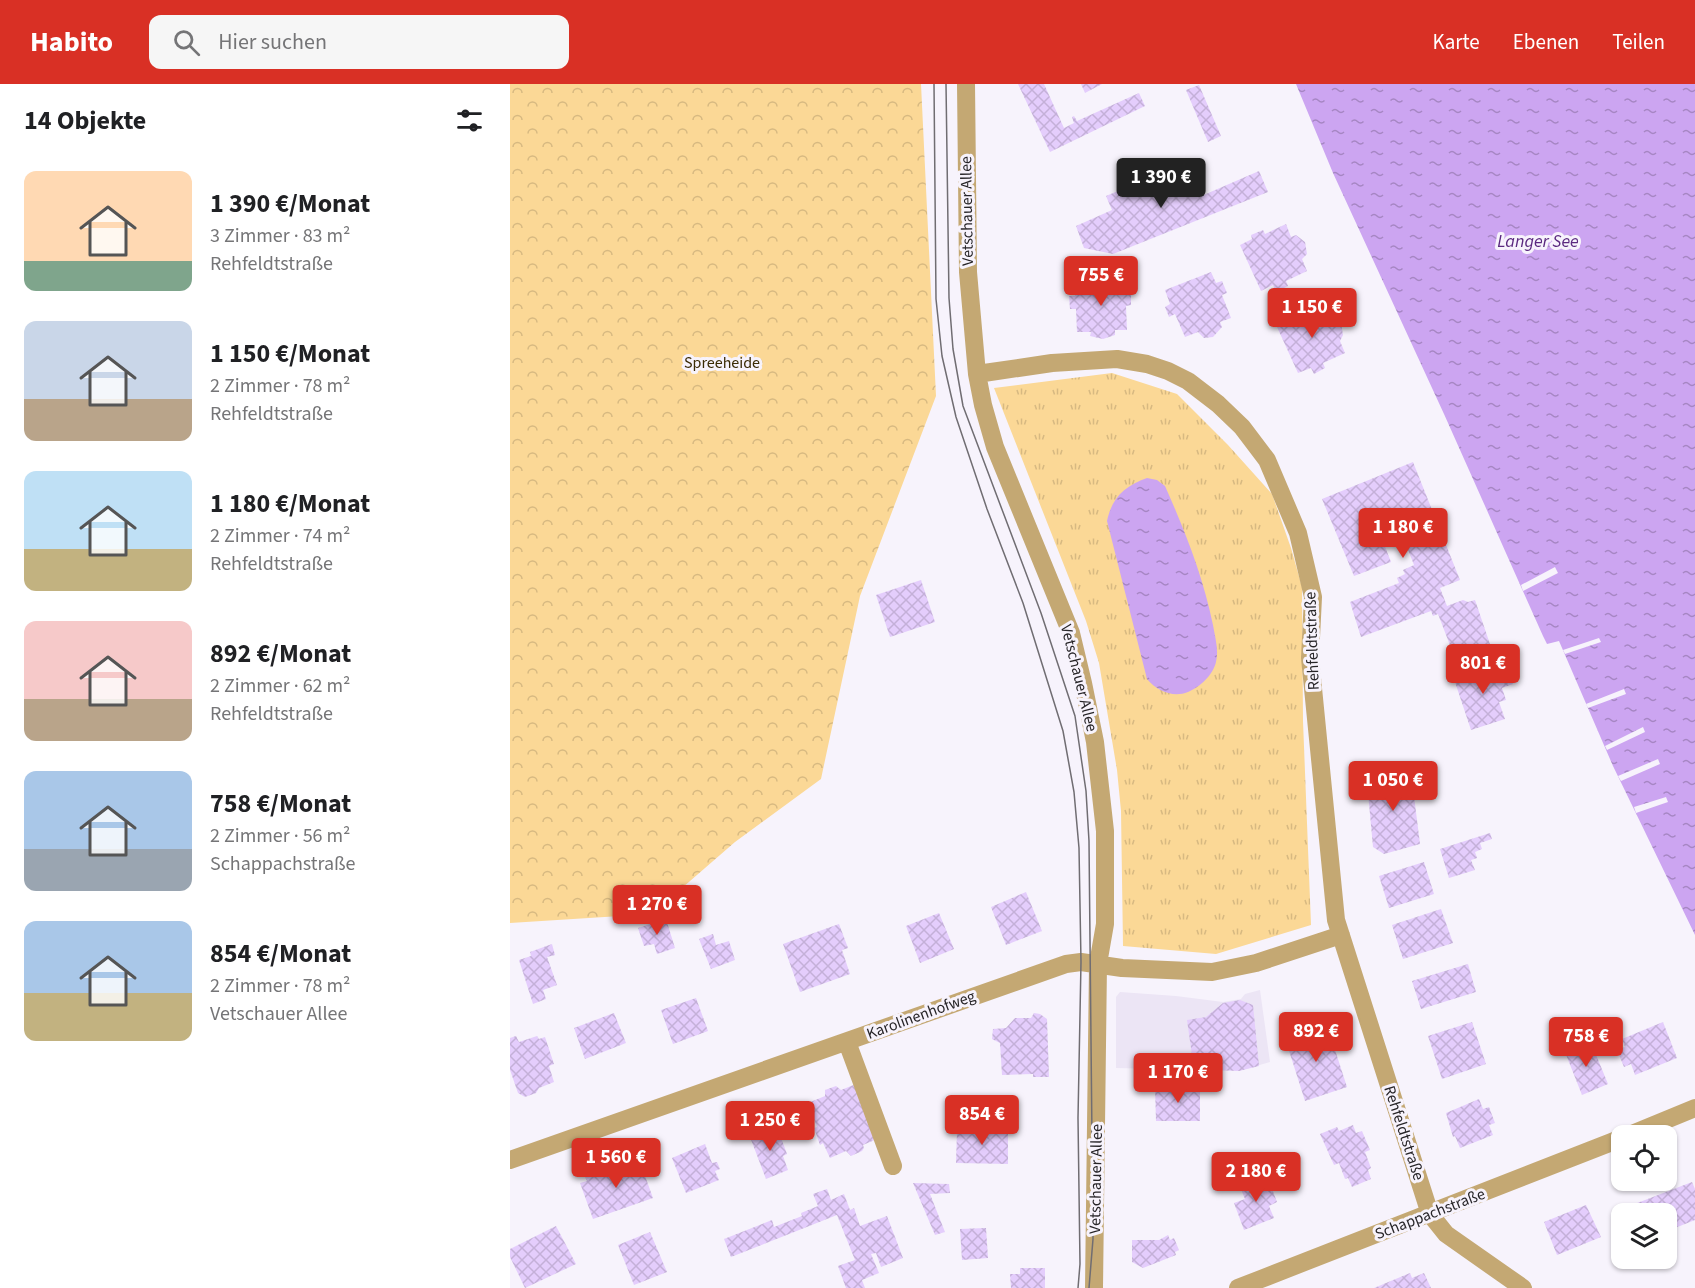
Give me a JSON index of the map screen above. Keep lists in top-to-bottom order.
{
  "streets": {
    "street": [
      "Vetschauer Allee",
      "Rehfeldtstraße",
      "Karolinenhofweg",
      "Schappachstraße"
    ]
  },
  "crossings": [
    ["Vetschauer Allee", "Rehfeldtstraße"],
    ["Vetschauer Allee", "Karolinenhofweg"],
    ["Rehfeldtstraße", "Karolinenhofweg"],
    ["Rehfeldtstraße", "Schappachstraße"]
  ],
  "water": ["Langer See"],
  "parks": ["Spreeheide"],
  "page": {
    "header": "Habito",
    "search": "Hier suchen",
    "nav": ["Karte", "Ebenen", "Teilen"],
    "heading": "14 Objekte",
    "list": [
      {
        "name": "1 390 €/Monat",
        "note": "3 Zimmer · 83 m² · Rehfeldtstraße"
      },
      {
        "name": "1 150 €/Monat",
        "note": "2 Zimmer · 78 m² · Rehfeldtstraße"
      },
      {
        "name": "1 180 €/Monat",
        "note": "2 Zimmer · 74 m² · Rehfeldtstraße"
      },
      {
        "name": "892 €/Monat",
        "note": "2 Zimmer · 62 m² · Rehfeldtstraße"
      },
      {
        "name": "758 €/Monat",
        "note": "2 Zimmer · 56 m² · Schappachstraße"
      },
      {
        "name": "854 €/Monat",
        "note": "2 Zimmer · 78 m² · Vetschauer Allee"
      }
    ],
    "price": [
      "1 390 €",
      "755 €",
      "1 150 €",
      "1 180 €",
      "801 €",
      "1 050 €",
      "1 270 €",
      "892 €",
      "758 €",
      "1 170 €",
      "854 €",
      "1 250 €",
      "1 560 €",
      "2 180 €"
    ]
  }
}
